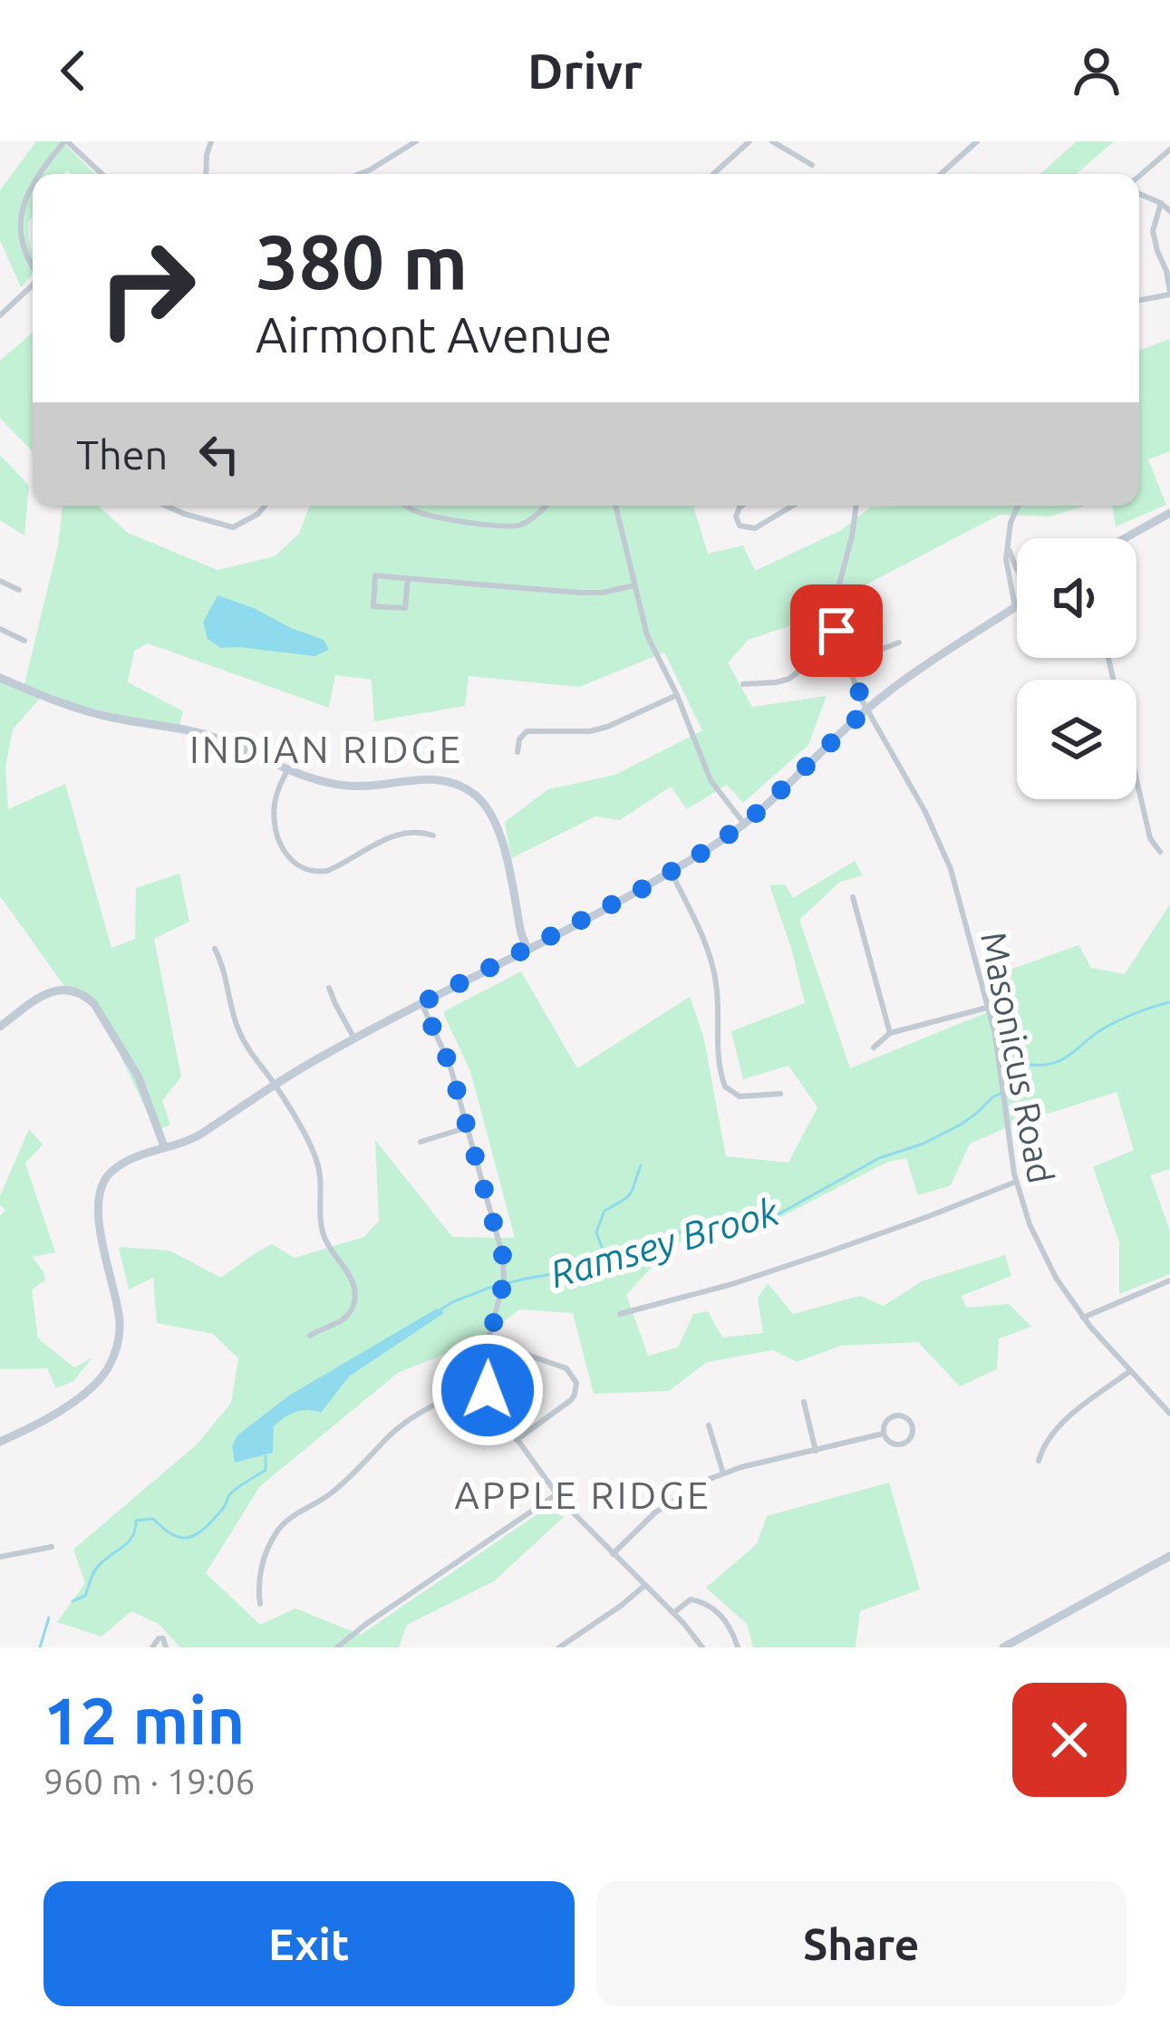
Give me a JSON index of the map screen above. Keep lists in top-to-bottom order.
{
  "streets": {
    "street": ["Masonicus Road"]
  },
  "districts": ["INDIAN RIDGE", "APPLE RIDGE"],
  "water": ["Ramsey Brook"],
  "page": {
    "header": "Drivr",
    "turn": ["380 m", "Airmont Avenue"],
    "then": "Then",
    "heading": ["12 min", "960 m · 19:06"],
    "buttons": ["Exit", "Share"]
  }
}
